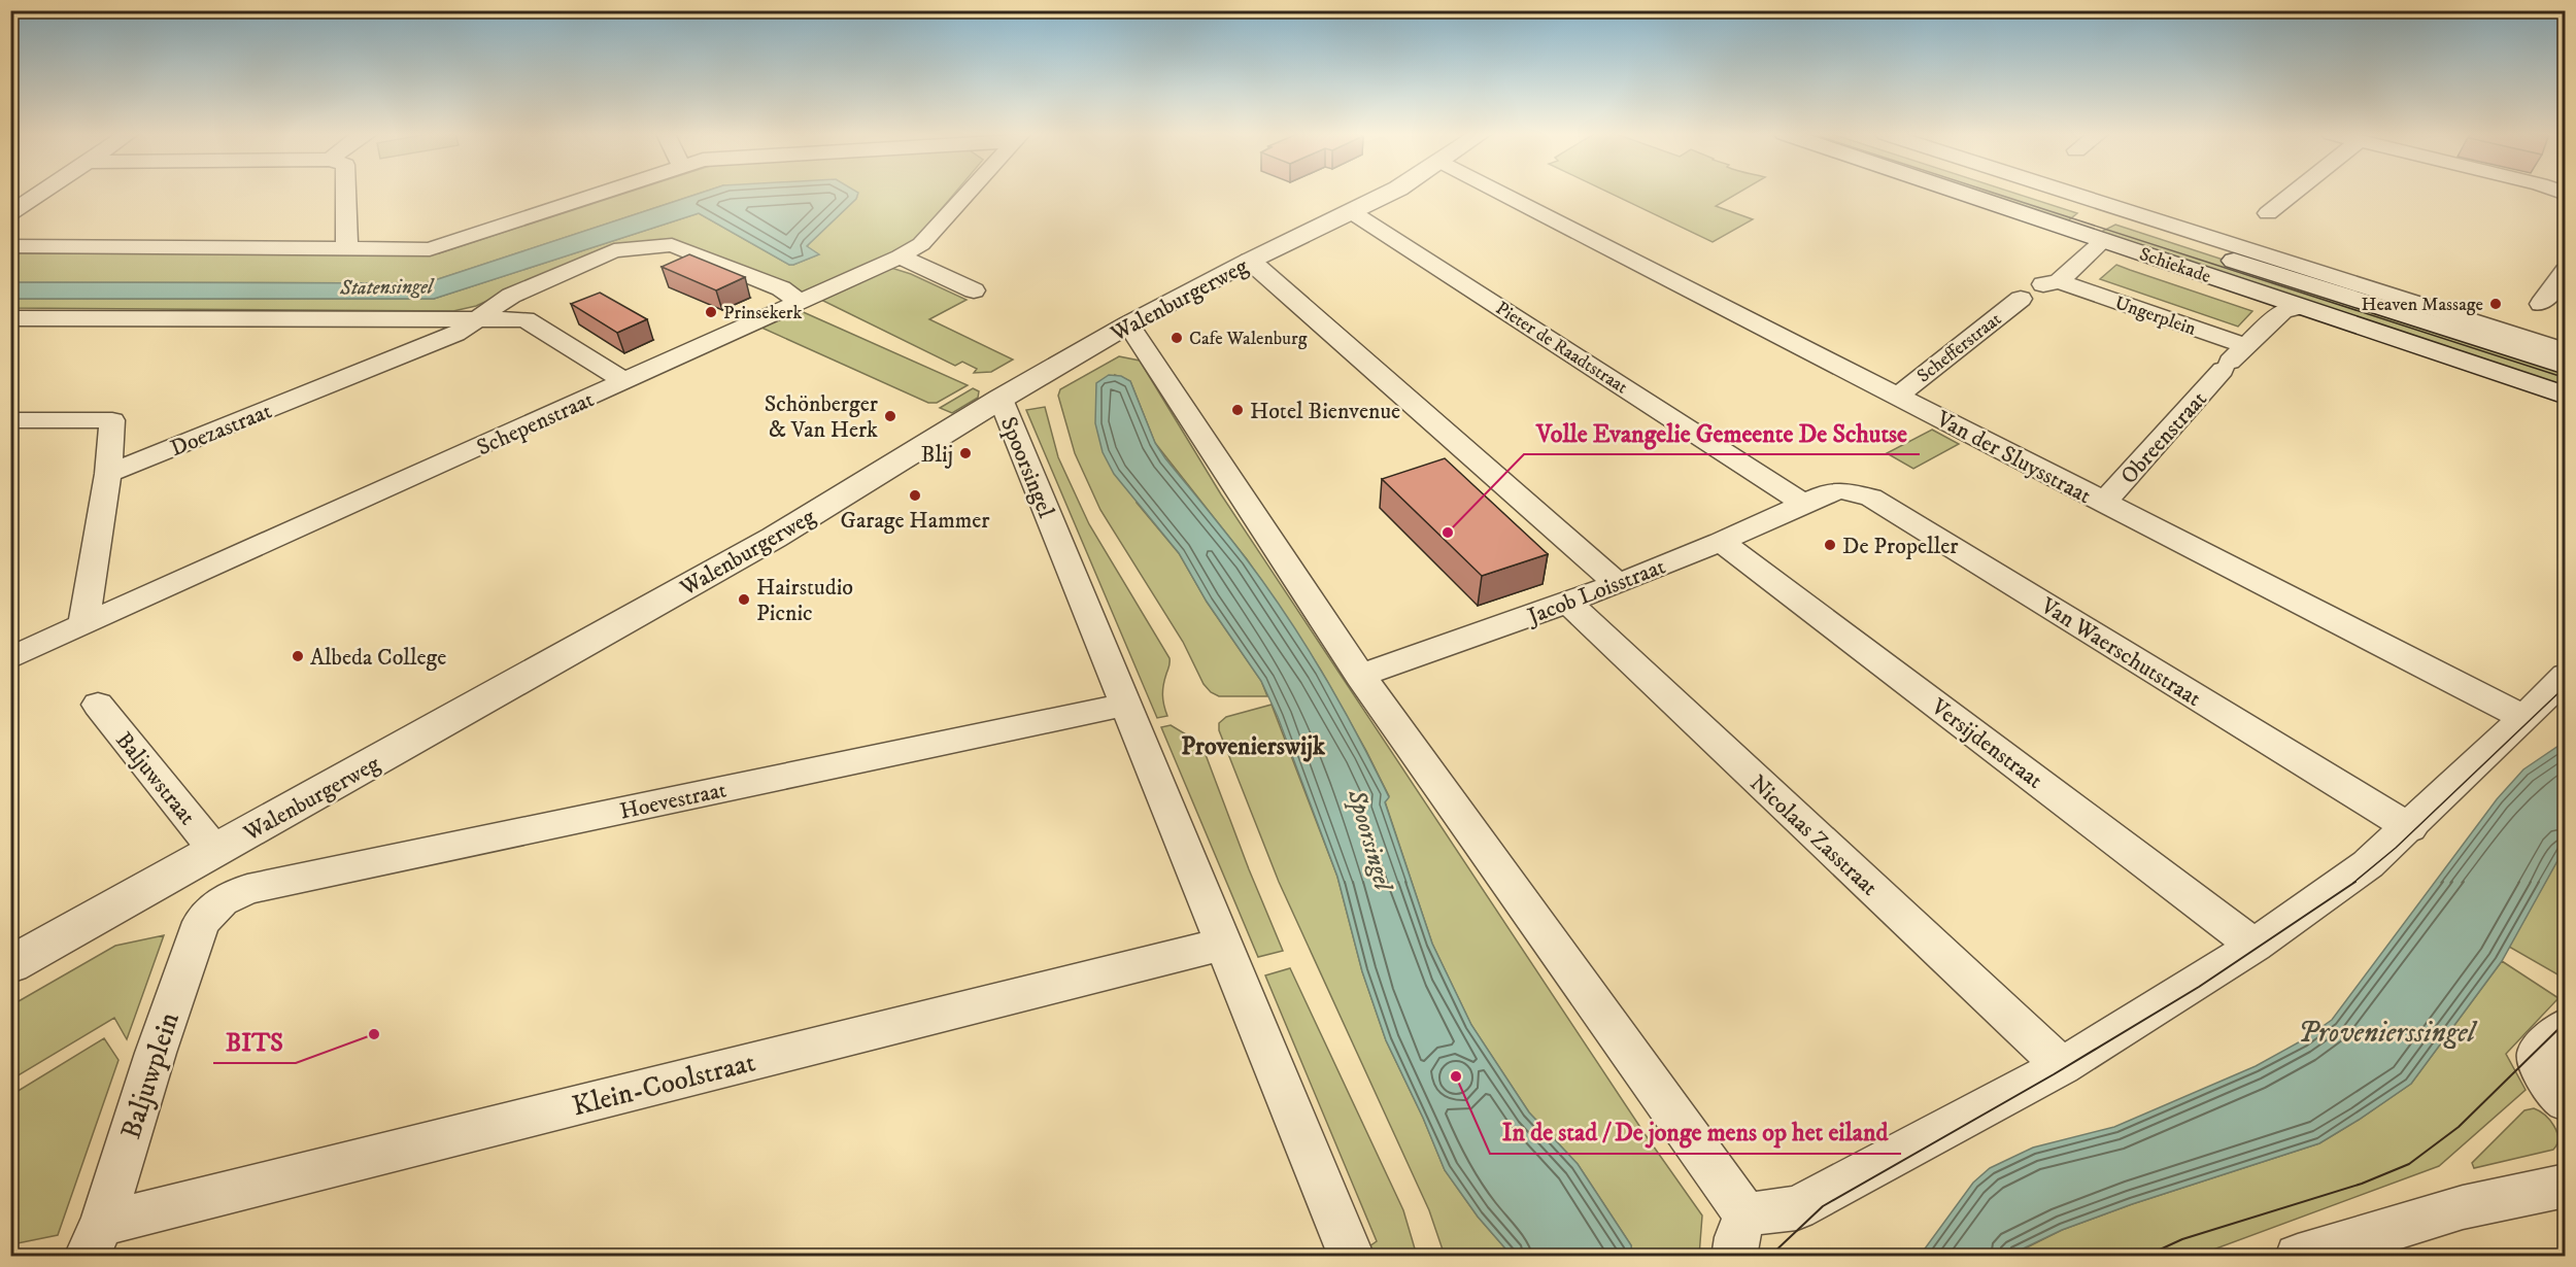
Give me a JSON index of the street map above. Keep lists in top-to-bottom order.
{
  "streets": {
    "street": [
      "Schiekade",
      "Walenburgerweg",
      "Ungerplein",
      "Pieter de Raadtstraat",
      "Schefferstraat",
      "Schepenstraat",
      "Doezastraat",
      "Obreenstraat",
      "Van der Sluysstraat",
      "Spoorsingel",
      "Jacob Loisstraat",
      "Van Waerschutstraat",
      "Versijdenstraat",
      "Baljuwstraat",
      "Hoevestraat",
      "Nicolaas Zasstraat",
      "Baljuwplein",
      "Klein-Coolstraat"
    ]
  },
  "crossings": [
    ["Walenburgerweg", "Pieter de Raadtstraat"],
    ["Walenburgerweg", "Spoorsingel"],
    ["Walenburgerweg", "Baljuwstraat"],
    ["Ungerplein", "Schefferstraat"],
    ["Ungerplein", "Obreenstraat"],
    ["Pieter de Raadtstraat", "Jacob Loisstraat"],
    ["Pieter de Raadtstraat", "Van Waerschutstraat"],
    ["Schefferstraat", "Van der Sluysstraat"],
    ["Obreenstraat", "Van der Sluysstraat"],
    ["Spoorsingel", "Hoevestraat"],
    ["Spoorsingel", "Klein-Coolstraat"],
    ["Jacob Loisstraat", "Van Waerschutstraat"],
    ["Jacob Loisstraat", "Versijdenstraat"],
    ["Jacob Loisstraat", "Nicolaas Zasstraat"],
    ["Hoevestraat", "Baljuwplein"],
    ["Baljuwplein", "Klein-Coolstraat"]
  ],
  "districts": ["Provenierswijk"],
  "water": ["Statensingel", "Spoorsingel", "Provenierssingel"],
  "places": [
    "Heaven Massage",
    "Prinsekerk",
    "Cafe Walenburg",
    "Hotel Bienvenue",
    "Schönberger & Van Herk",
    "Blij",
    "Garage Hammer",
    "Volle Evangelie Gemeente De Schutse",
    "De Propeller",
    "Hairstudio Picnic",
    "Albeda College",
    "BITS",
    "In de stad / De jonge mens op het eiland"
  ]
}
